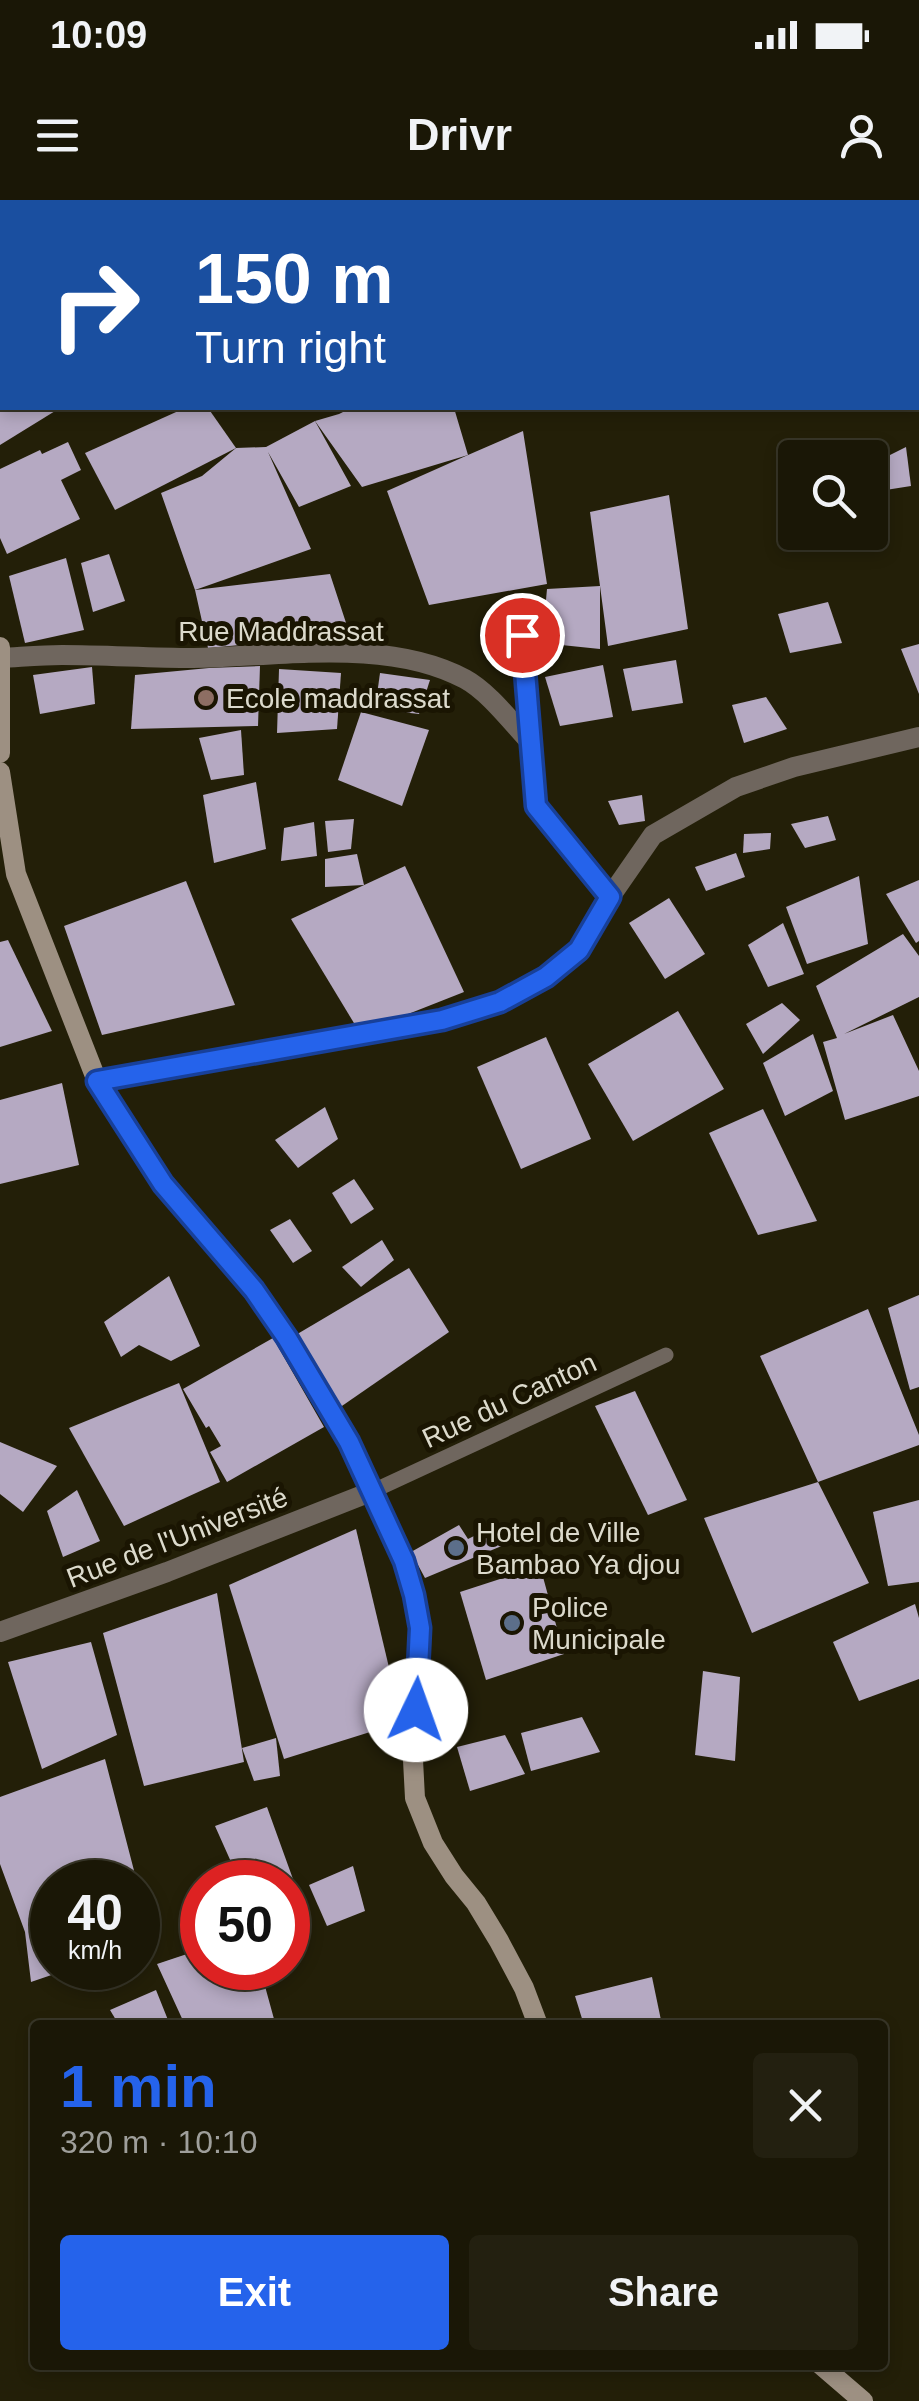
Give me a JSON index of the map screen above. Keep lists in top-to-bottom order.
{
  "streets": {
    "street": ["Rue Maddrassat", "Rue de l'Université"],
    "lane": ["Rue du Canton"]
  },
  "crossings": [
    ["Rue du Canton", "Rue de l'Université"]
  ],
  "places": ["Ecole maddrassat", "Hotel de Ville Bambao Ya djou", "Police Municipale"],
  "page": {
    "status": "10:09",
    "header": "Drivr",
    "turn": ["150 m", "Turn right"],
    "speed": "40 km/h",
    "limit": "50",
    "heading": ["1 min", "320 m · 10:10"],
    "buttons": ["Exit", "Share"]
  }
}
